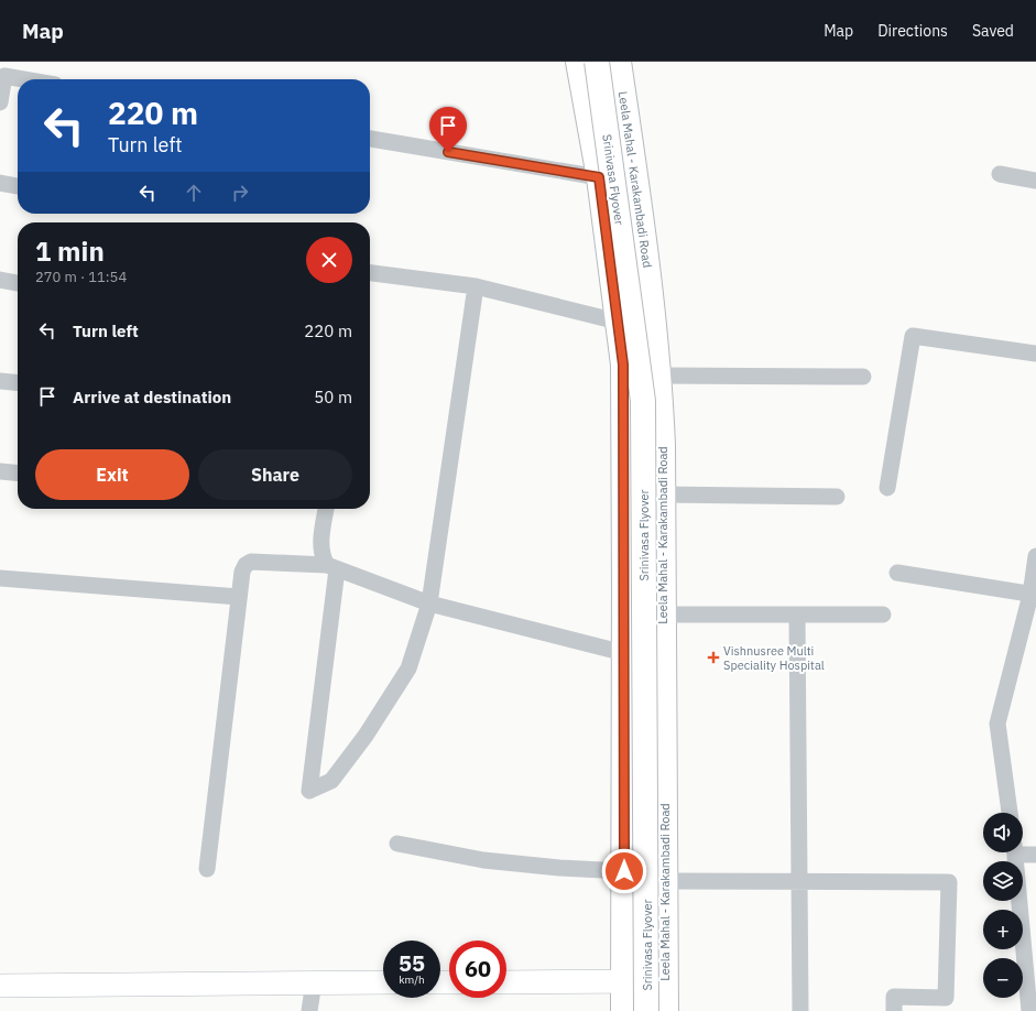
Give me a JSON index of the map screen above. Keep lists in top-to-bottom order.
{
  "streets": {
    "main road": ["Srinivasa Flyover", "Leela Mahal - Karakambadi Road"]
  },
  "places": {
    "health": ["Vishnusree Multi Speciality Hospital"]
  },
  "page": {
    "header": "Map",
    "nav": ["Map", "Directions", "Saved"],
    "turn": ["220 m", "Turn left"],
    "heading": ["1 min", "270 m · 11:54"],
    "list": [
      {
        "name": "Turn left",
        "value": "220 m"
      },
      {
        "name": "Arrive at destination",
        "value": "50 m"
      }
    ],
    "buttons": ["Exit", "Share"],
    "map_buttons": ["+", "−"],
    "speed": "55 km/h",
    "limit": "60"
  }
}
